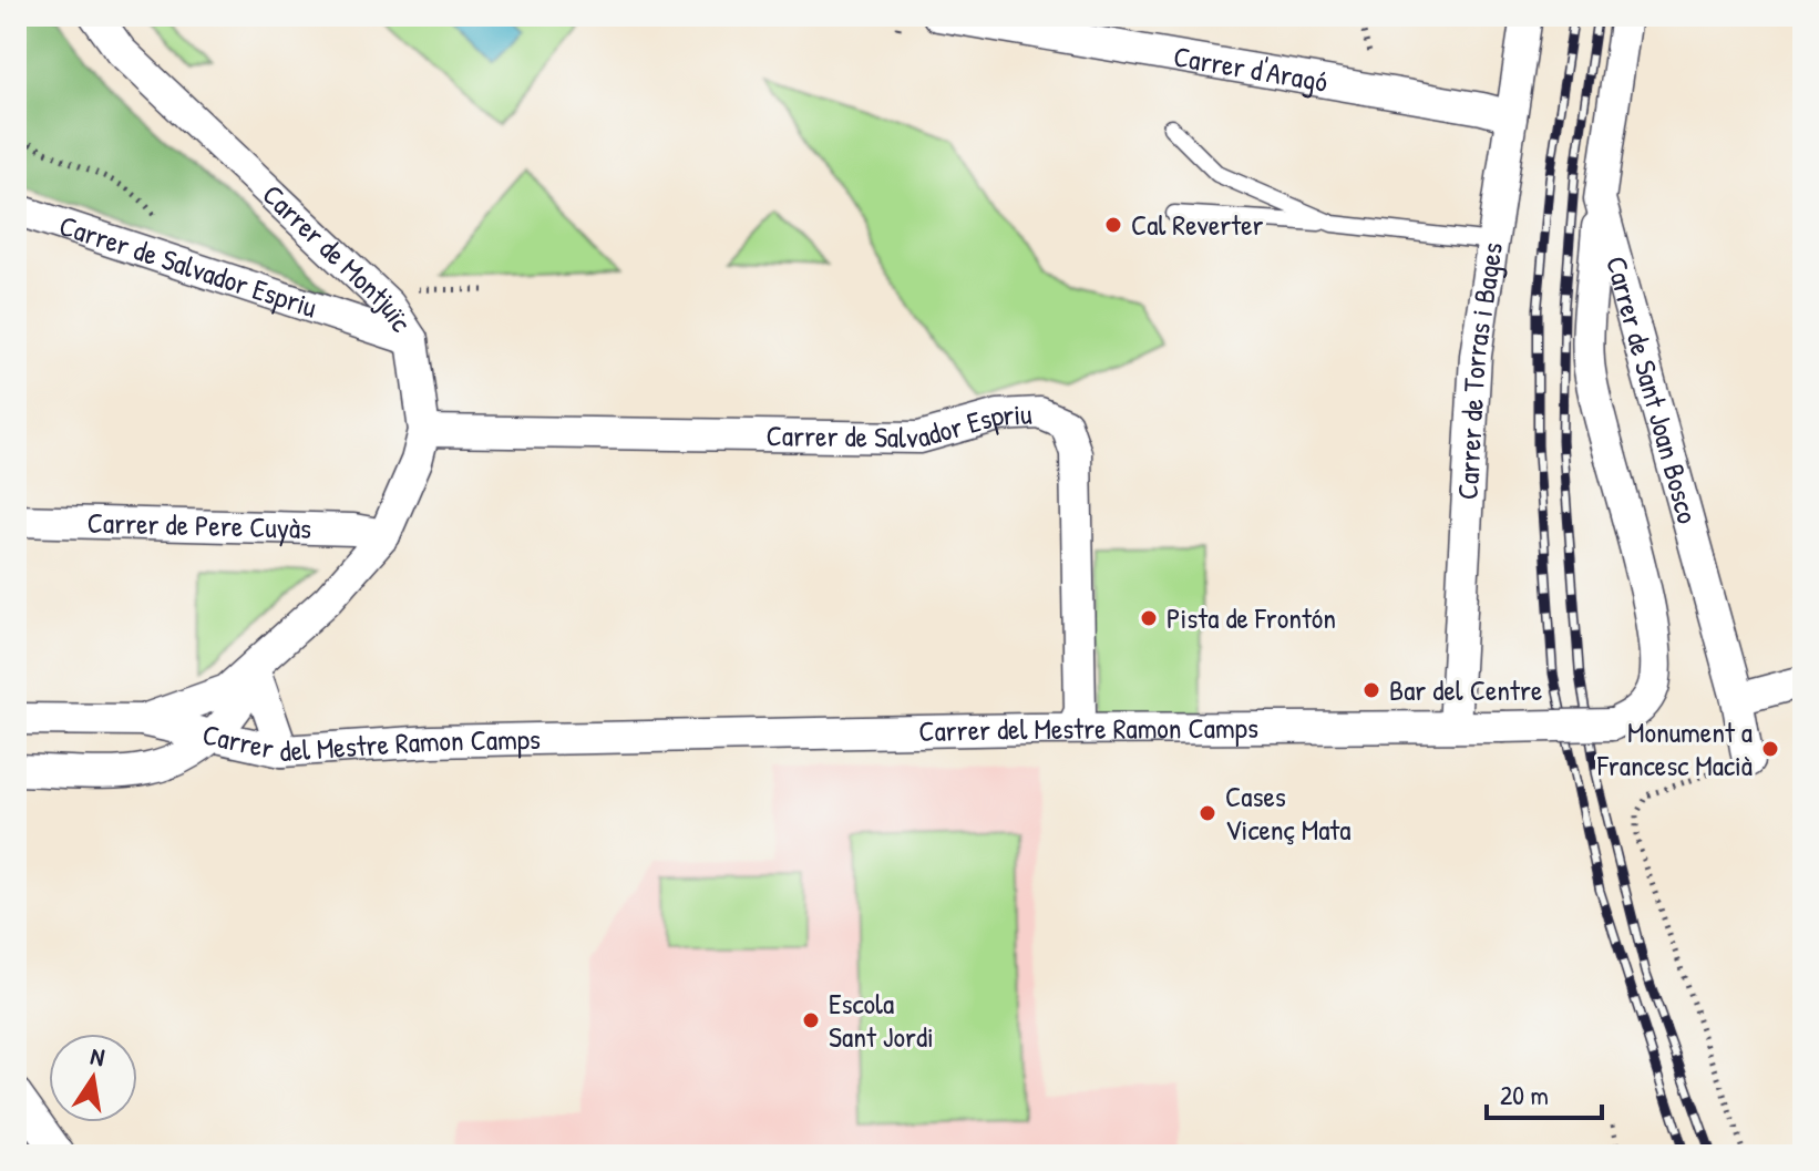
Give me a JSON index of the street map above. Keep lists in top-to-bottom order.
{
  "streets": {
    "street": [
      "Carrer d'Aragó",
      "Carrer de Montjuïc",
      "Carrer de Salvador Espriu",
      "Carrer de Torras i Bages",
      "Carrer de Sant Joan Bosco",
      "Carrer de Pere Cuyàs",
      "Carrer del Mestre Ramon Camps"
    ]
  },
  "crossings": [
    ["Carrer d'Aragó", "Carrer de Torras i Bages"],
    ["Carrer de Montjuïc", "Carrer de Salvador Espriu"],
    ["Carrer de Montjuïc", "Carrer de Pere Cuyàs"],
    ["Carrer de Montjuïc", "Carrer del Mestre Ramon Camps"],
    ["Carrer de Salvador Espriu", "Carrer del Mestre Ramon Camps"],
    ["Carrer de Torras i Bages", "Carrer del Mestre Ramon Camps"],
    ["Carrer de Sant Joan Bosco", "Carrer del Mestre Ramon Camps"]
  ],
  "places": [
    "Cal Reverter",
    "Pista de Frontón",
    "Bar del Centre",
    "Monument a Francesc Macià",
    "Cases Vicenç Mata",
    "Escola Sant Jordi"
  ],
  "scale_bar": "20 m",
  "north": "top"
}
